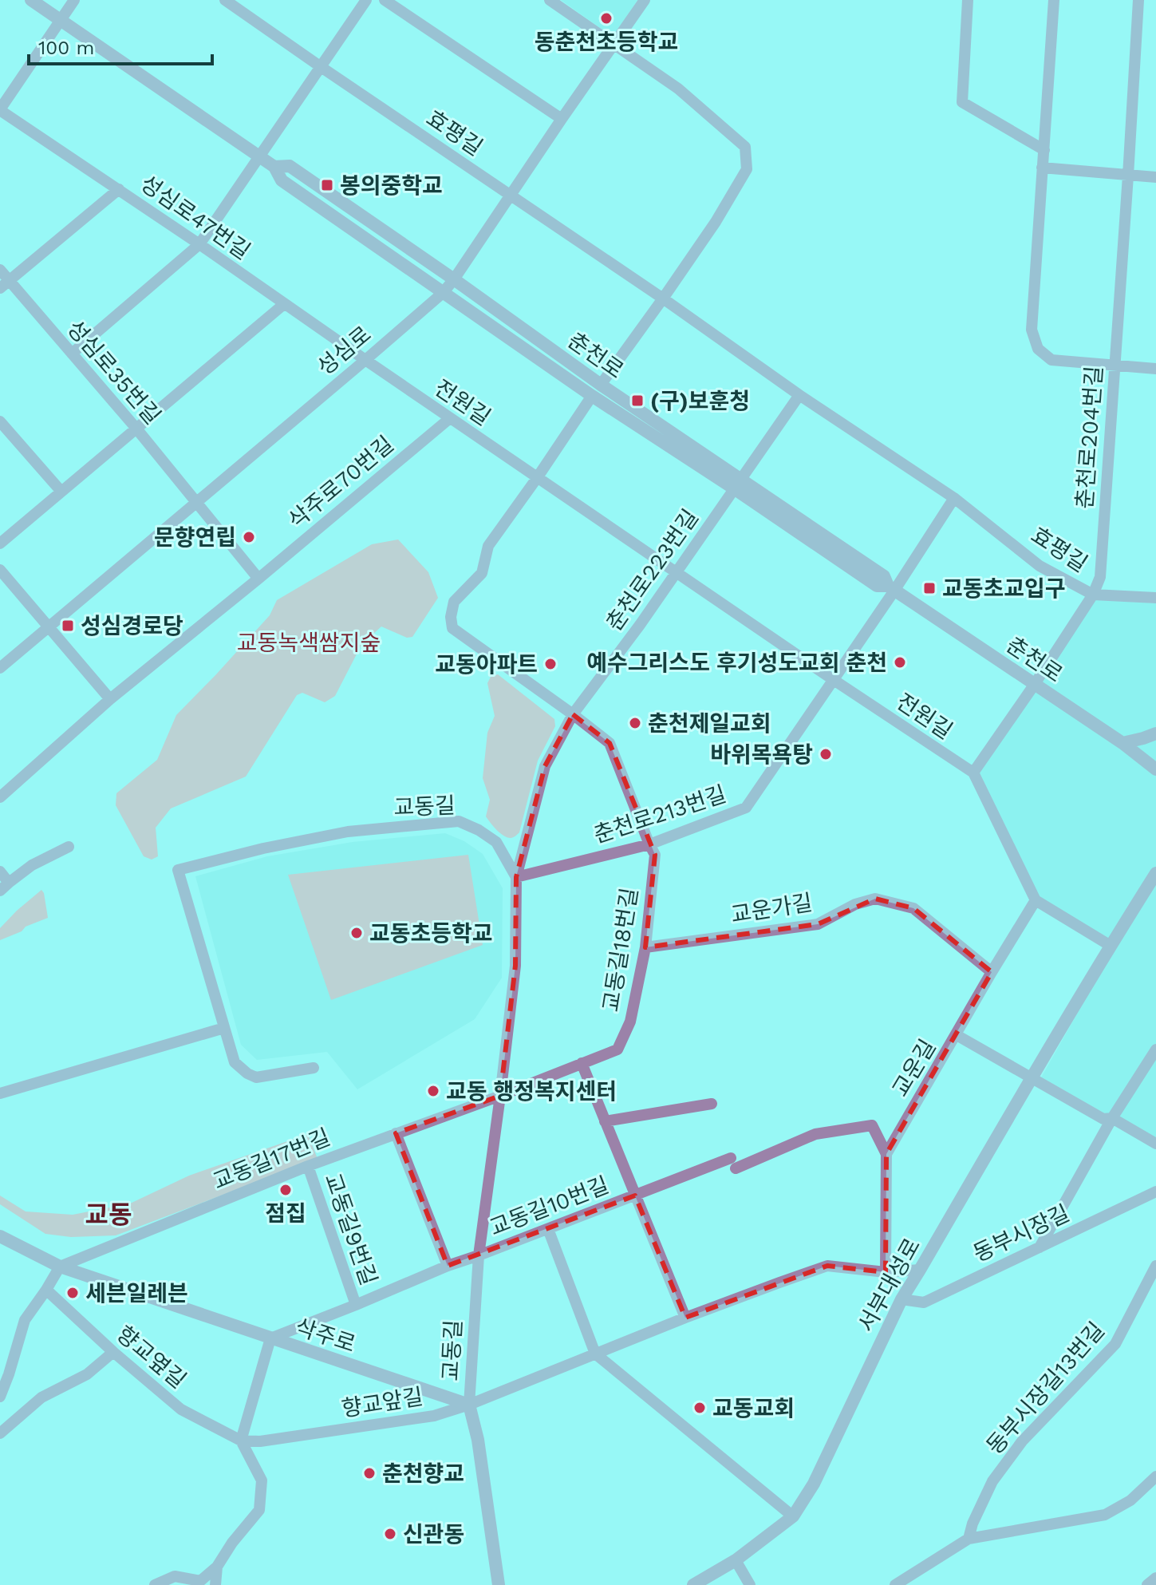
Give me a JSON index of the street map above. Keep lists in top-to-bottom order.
{
  "streets": {
    "street": [
      "효평길",
      "성심로47번길",
      "성심로",
      "춘천로",
      "성심로35번길",
      "전원길",
      "춘천로204번길",
      "삭주로70번길",
      "춘천로223번길",
      "교동길",
      "춘천로213번길",
      "교운가길",
      "교동길18번길",
      "교운길",
      "교동길17번길",
      "교동길10번길",
      "교동길9번길",
      "동부시장길",
      "서부대성로",
      "삭주로",
      "향교옆길",
      "동부시장길13번길",
      "향교앞길"
    ]
  },
  "crossings": [
    ["효평길", "성심로"],
    ["효평길", "춘천로204번길"],
    ["성심로47번길", "성심로"],
    ["성심로47번길", "전원길"],
    ["성심로", "춘천로"],
    ["성심로", "성심로35번길"],
    ["성심로", "전원길"],
    ["춘천로", "춘천로204번길"],
    ["춘천로", "춘천로223번길"],
    ["춘천로", "춘천로213번길"],
    ["전원길", "춘천로204번길"],
    ["전원길", "삭주로70번길"],
    ["전원길", "춘천로223번길"],
    ["전원길", "춘천로213번길"],
    ["춘천로223번길", "교동길"],
    ["춘천로223번길", "춘천로213번길"],
    ["교동길", "춘천로213번길"],
    ["교동길", "교동길18번길"],
    ["교동길", "교동길17번길"],
    ["교동길", "교동길10번길"],
    ["교동길", "교동길9번길"],
    ["교동길", "삭주로"],
    ["교동길", "향교앞길"],
    ["춘천로213번길", "교동길18번길"],
    ["교운가길", "교동길18번길"],
    ["교운가길", "교운길"],
    ["교동길18번길", "교동길17번길"],
    ["교동길18번길", "교동길10번길"],
    ["교운길", "교동길10번길"],
    ["교동길17번길", "교동길9번길"],
    ["교동길17번길", "삭주로"],
    ["교동길10번길", "교동길9번길"],
    ["교동길9번길", "삭주로"],
    ["동부시장길", "서부대성로"],
    ["서부대성로", "향교앞길"],
    ["삭주로", "향교앞길"],
    ["향교옆길", "향교앞길"]
  ],
  "districts": ["교동"],
  "parks": ["교동녹색쌈지숲"],
  "places": {
    "other": [
      "동춘천초등학교",
      "문향연립",
      "예수그리스도 후기성도교회 춘천",
      "교동아파트",
      "춘천제일교회",
      "바위목욕탕",
      "교동초등학교",
      "교동 행정복지센터",
      "점집",
      "세븐일레븐",
      "교동교회",
      "춘천향교",
      "신관동"
    ],
    "transit": [
      "봉의중학교",
      "(구)보훈청",
      "교동초교입구",
      "성심경로당"
    ]
  },
  "scale_bar": "100 m"
}
